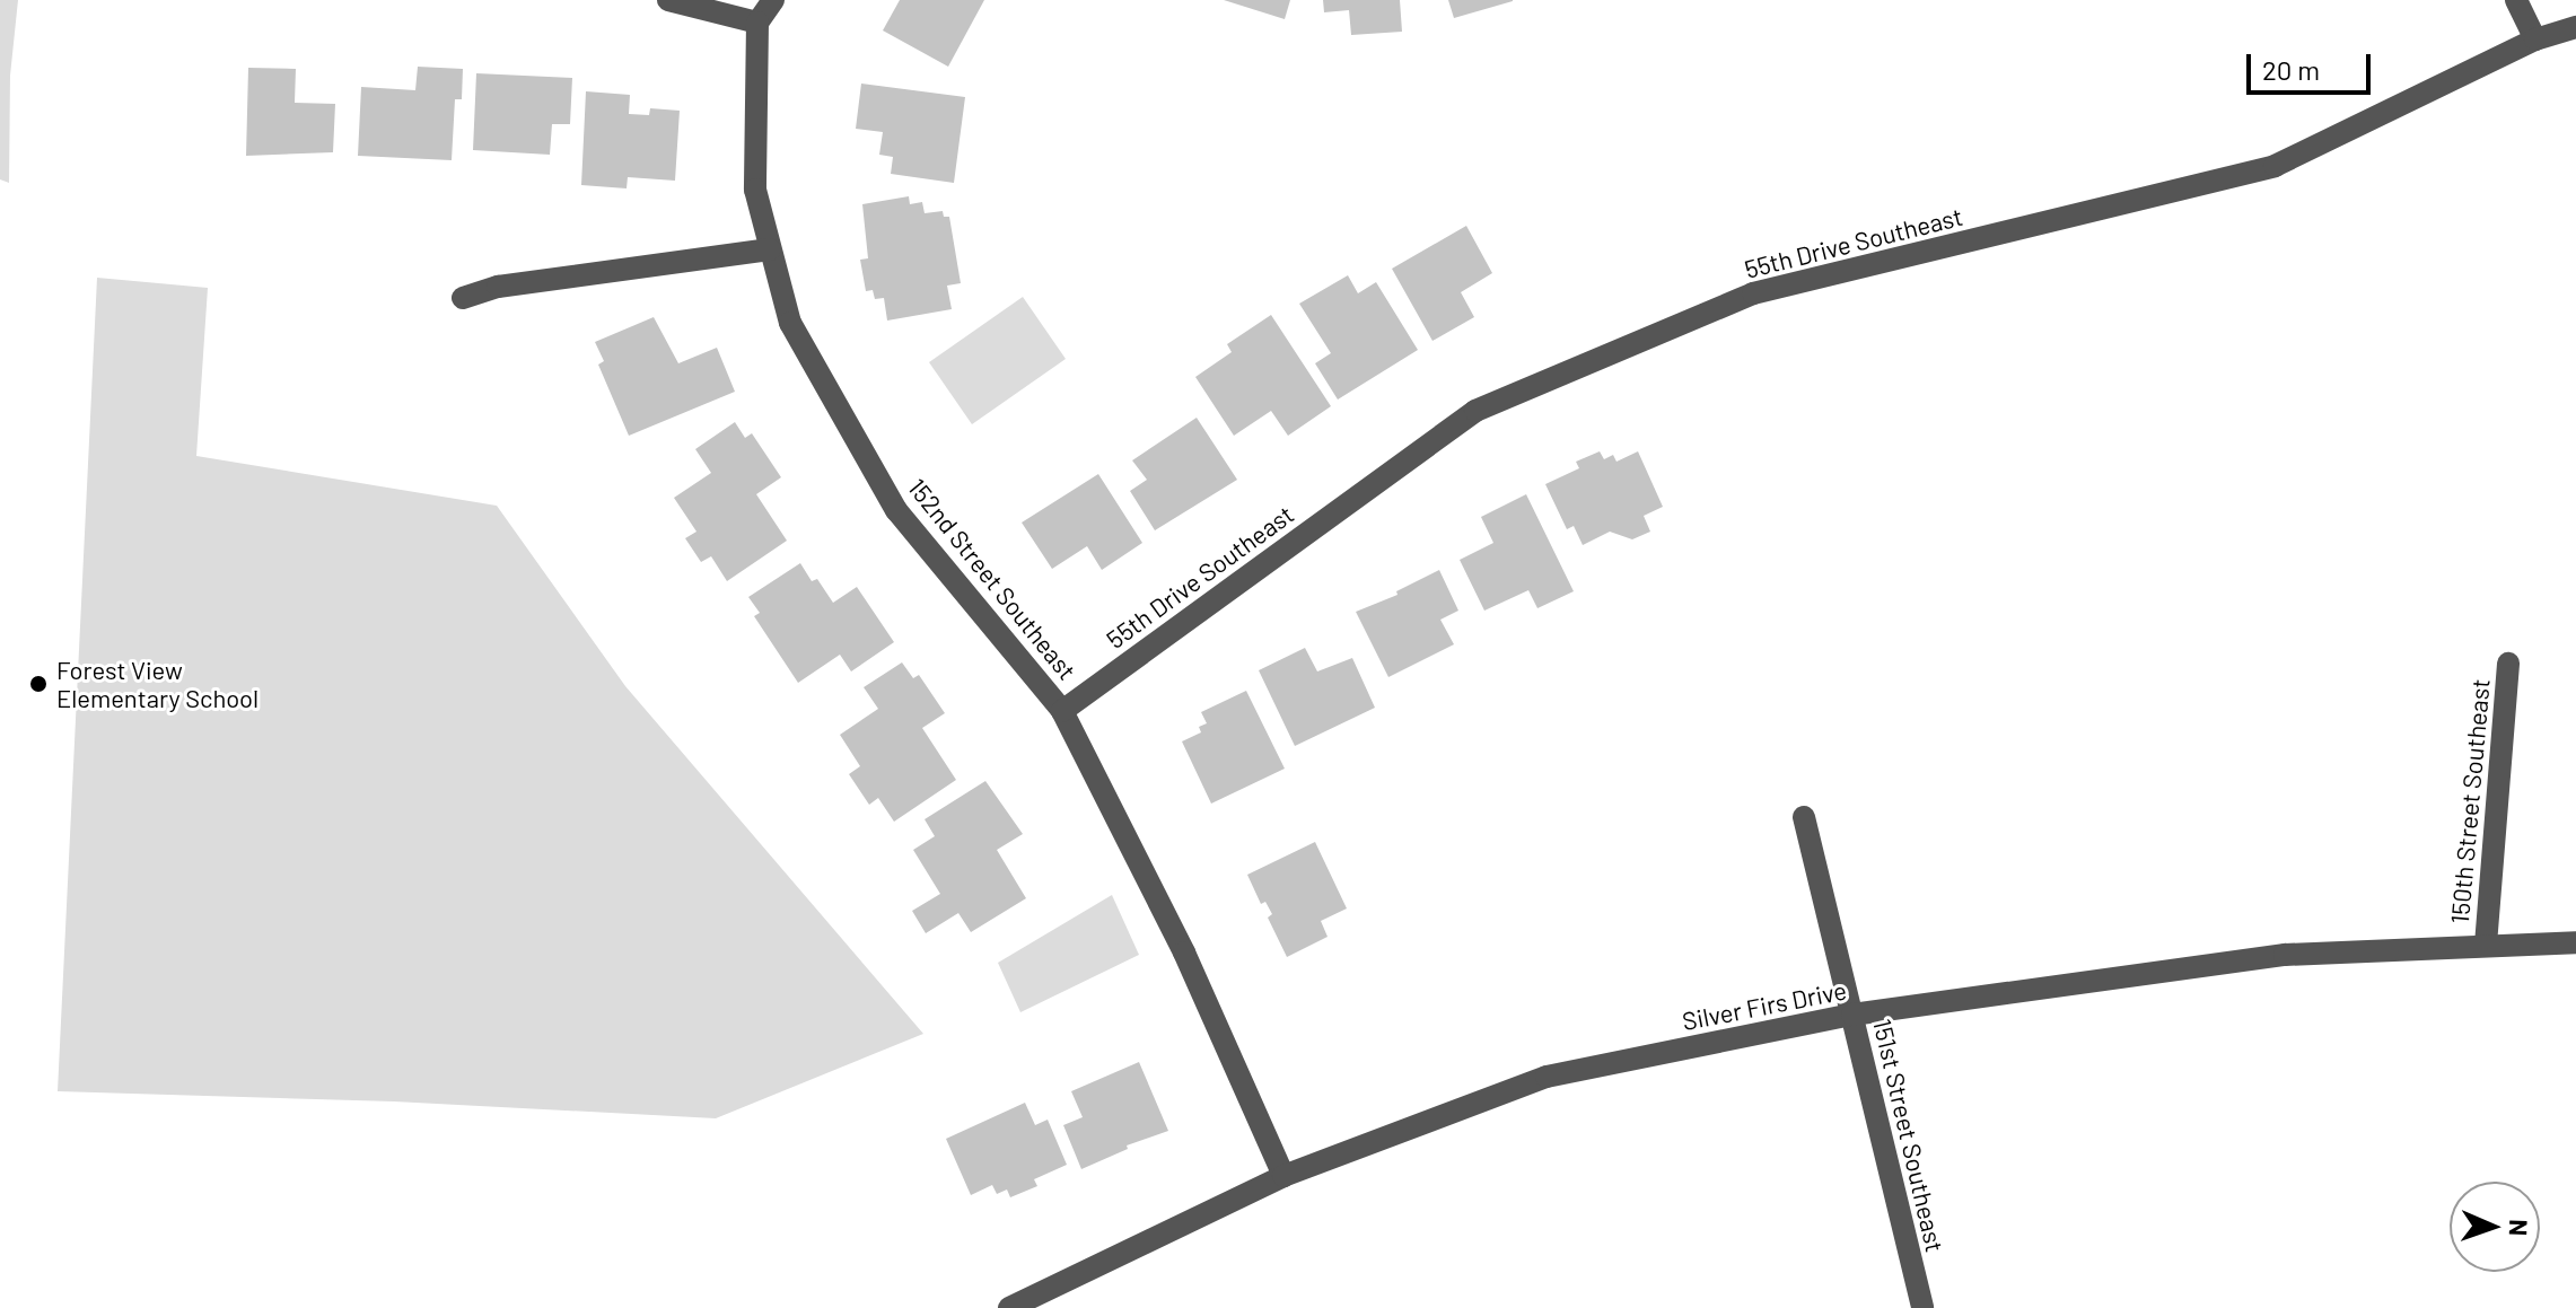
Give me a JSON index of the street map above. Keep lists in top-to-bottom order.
{
  "streets": {
    "street": [
      "55th Drive Southeast",
      "152nd Street Southeast",
      "150th Street Southeast",
      "Silver Firs Drive",
      "151st Street Southeast"
    ]
  },
  "crossings": [
    ["55th Drive Southeast", "152nd Street Southeast"],
    ["152nd Street Southeast", "Silver Firs Drive"],
    ["150th Street Southeast", "Silver Firs Drive"],
    ["Silver Firs Drive", "151st Street Southeast"]
  ],
  "places": ["Forest View Elementary School"],
  "scale_bar": "20 m",
  "north": "right"
}
